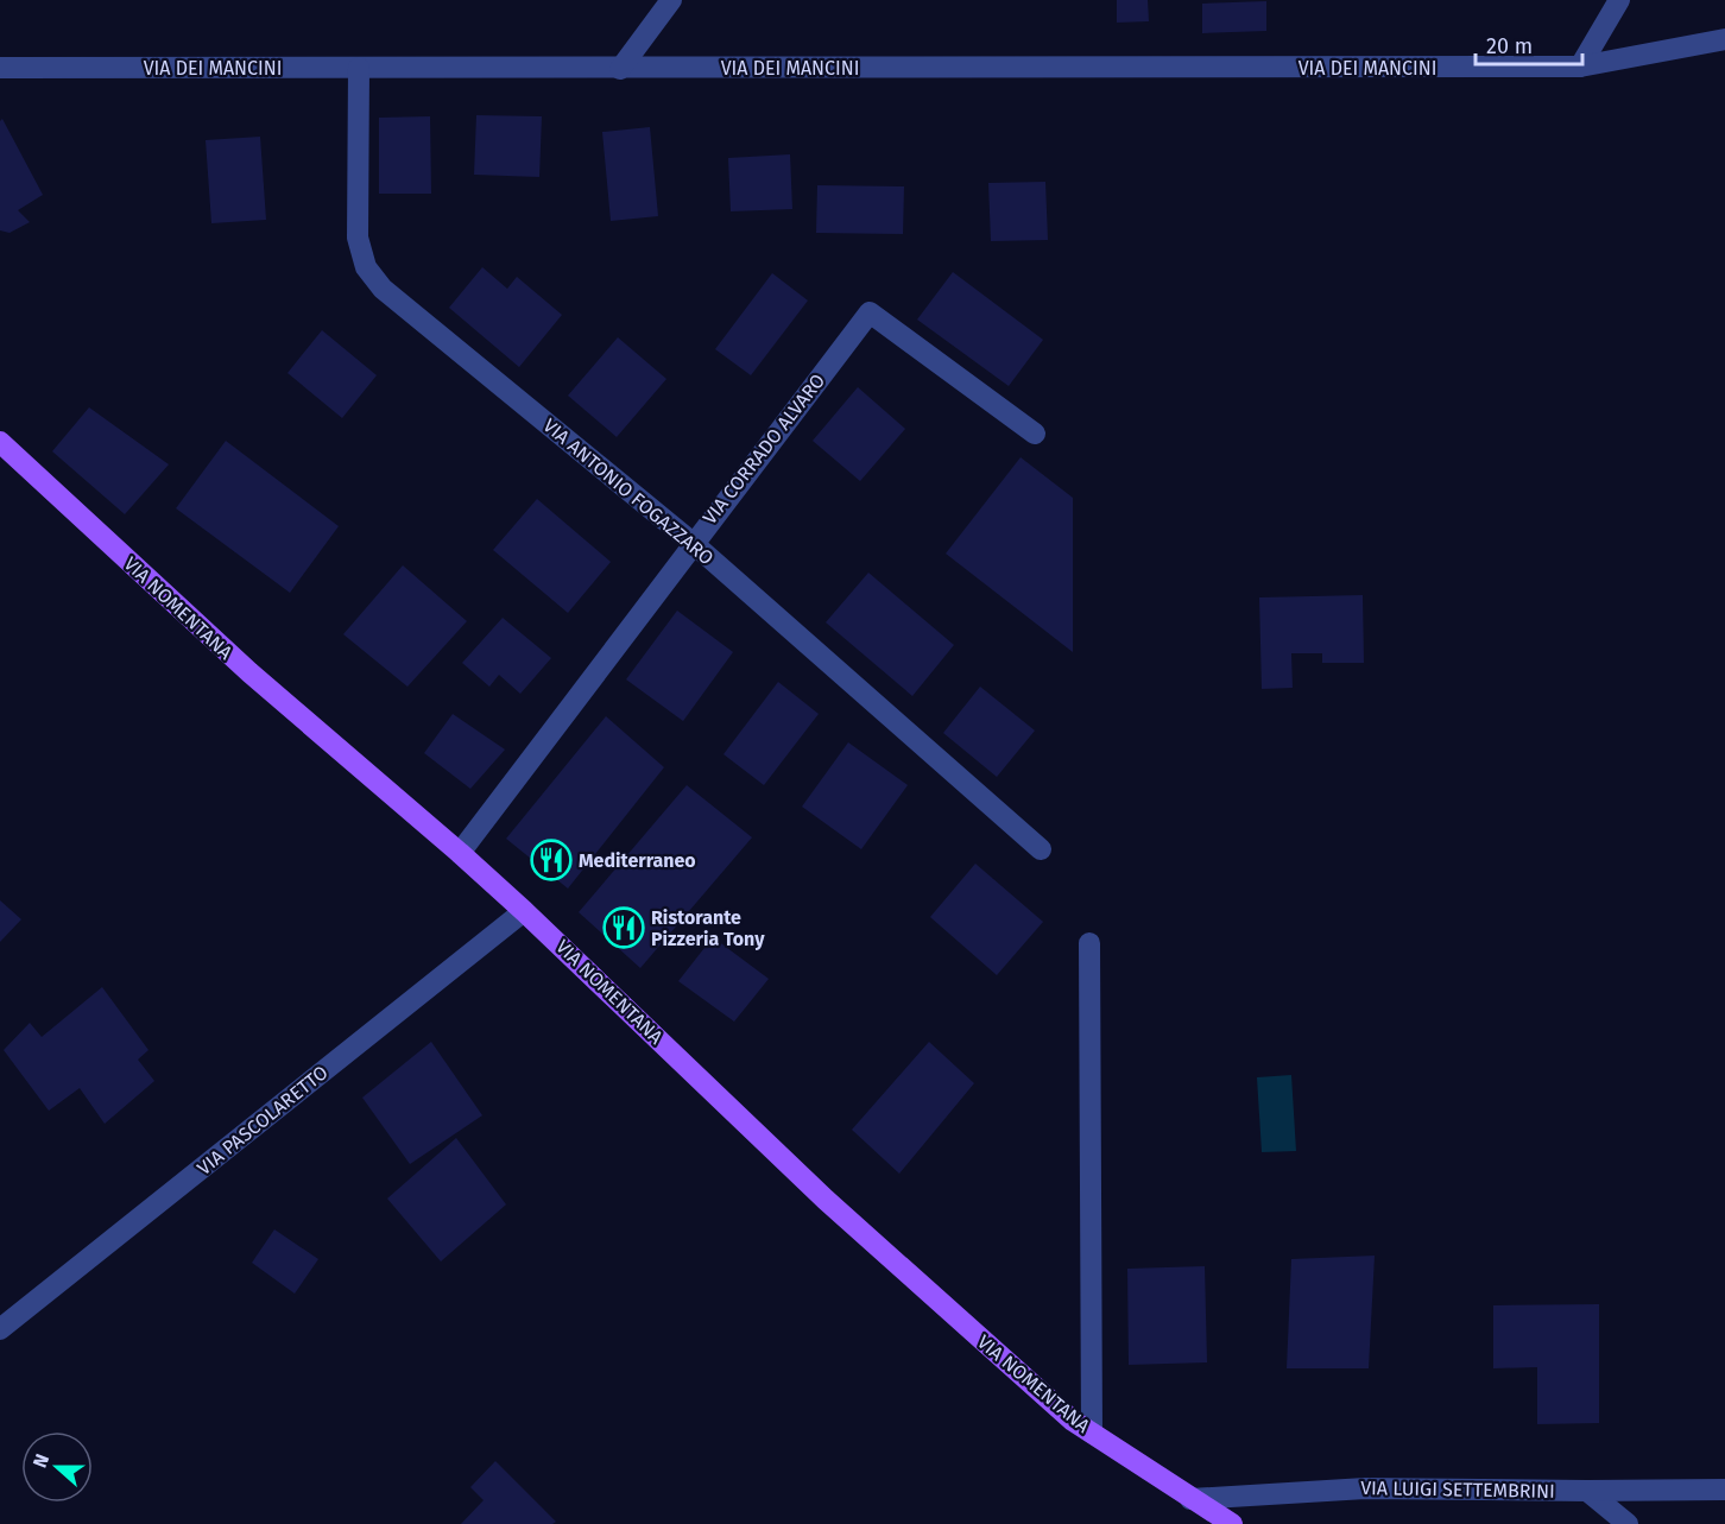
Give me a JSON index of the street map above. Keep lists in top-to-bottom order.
{
  "streets": {
    "main road": ["VIA NOMENTANA"],
    "street": [
      "VIA DEI MANCINI",
      "VIA CORRADO ALVARO",
      "VIA ANTONIO FOGAZZARO",
      "VIA PASCOLARETTO",
      "VIA LUIGI SETTEMBRINI"
    ]
  },
  "crossings": [
    ["VIA DEI MANCINI", "VIA ANTONIO FOGAZZARO"],
    ["VIA CORRADO ALVARO", "VIA ANTONIO FOGAZZARO"],
    ["VIA CORRADO ALVARO", "VIA NOMENTANA"],
    ["VIA NOMENTANA", "VIA PASCOLARETTO"],
    ["VIA NOMENTANA", "VIA LUIGI SETTEMBRINI"]
  ],
  "places": {
    "restaurant": ["Mediterraneo", "Ristorante Pizzeria Tony"]
  },
  "scale_bar": "20 m",
  "north": "left"
}
